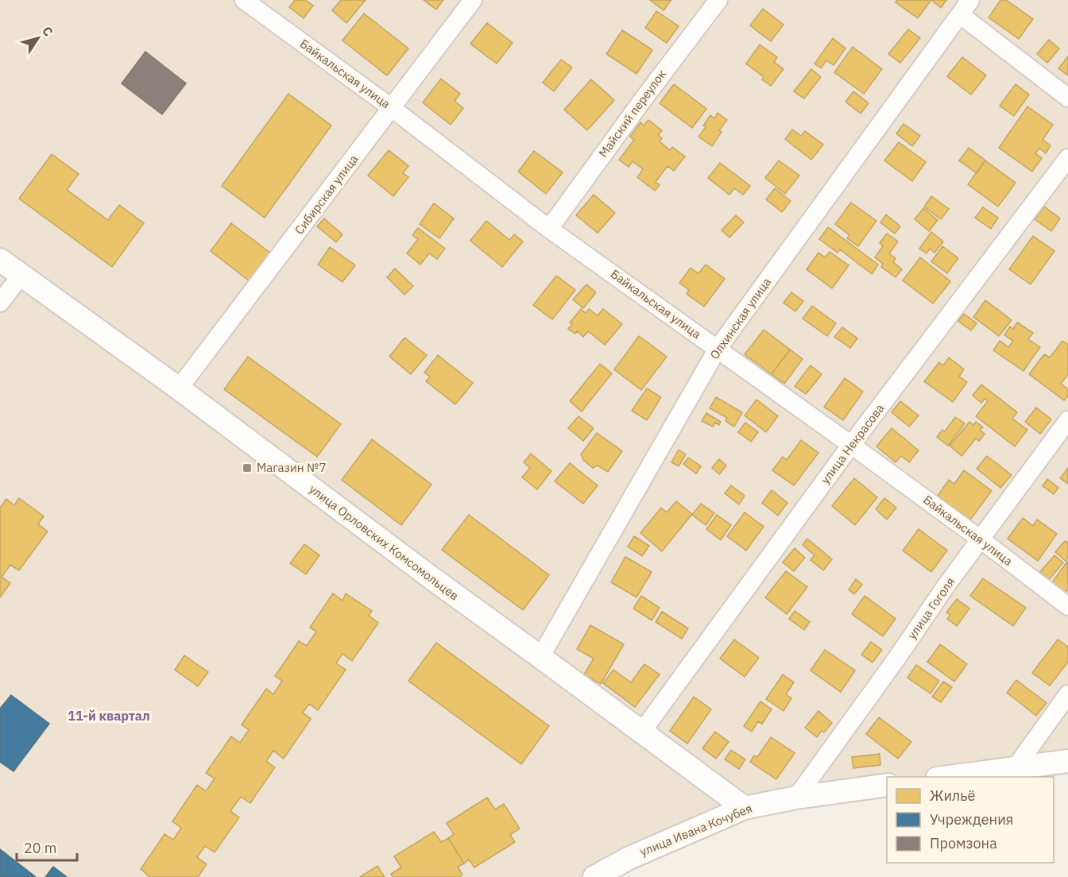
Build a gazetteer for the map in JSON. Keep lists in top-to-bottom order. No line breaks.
{"streets":{"street":["Байкальская улица","Майский переулок","Сибирская улица","Олхинская улица","улица Некрасова","улица Орловских Комсомольцев","улица Гоголя","улица Ивана Кочубея"]},"crossings":[["Байкальская улица","Майский переулок"],["Байкальская улица","Сибирская улица"],["Байкальская улица","Олхинская улица"],["Байкальская улица","улица Некрасова"],["Байкальская улица","улица Гоголя"],["Сибирская улица","улица Орловских Комсомольцев"],["Олхинская улица","улица Орловских Комсомольцев"],["улица Некрасова","улица Орловских Комсомольцев"],["улица Орловских Комсомольцев","улица Ивана Кочубея"],["улица Гоголя","улица Ивана Кочубея"]],"districts":["11-й квартал"],"places":{"transit":["Магазин №7"]},"legend":["Жильё","Учреждения","Промзона"],"scale_bar":"20 m","north":"top right"}
